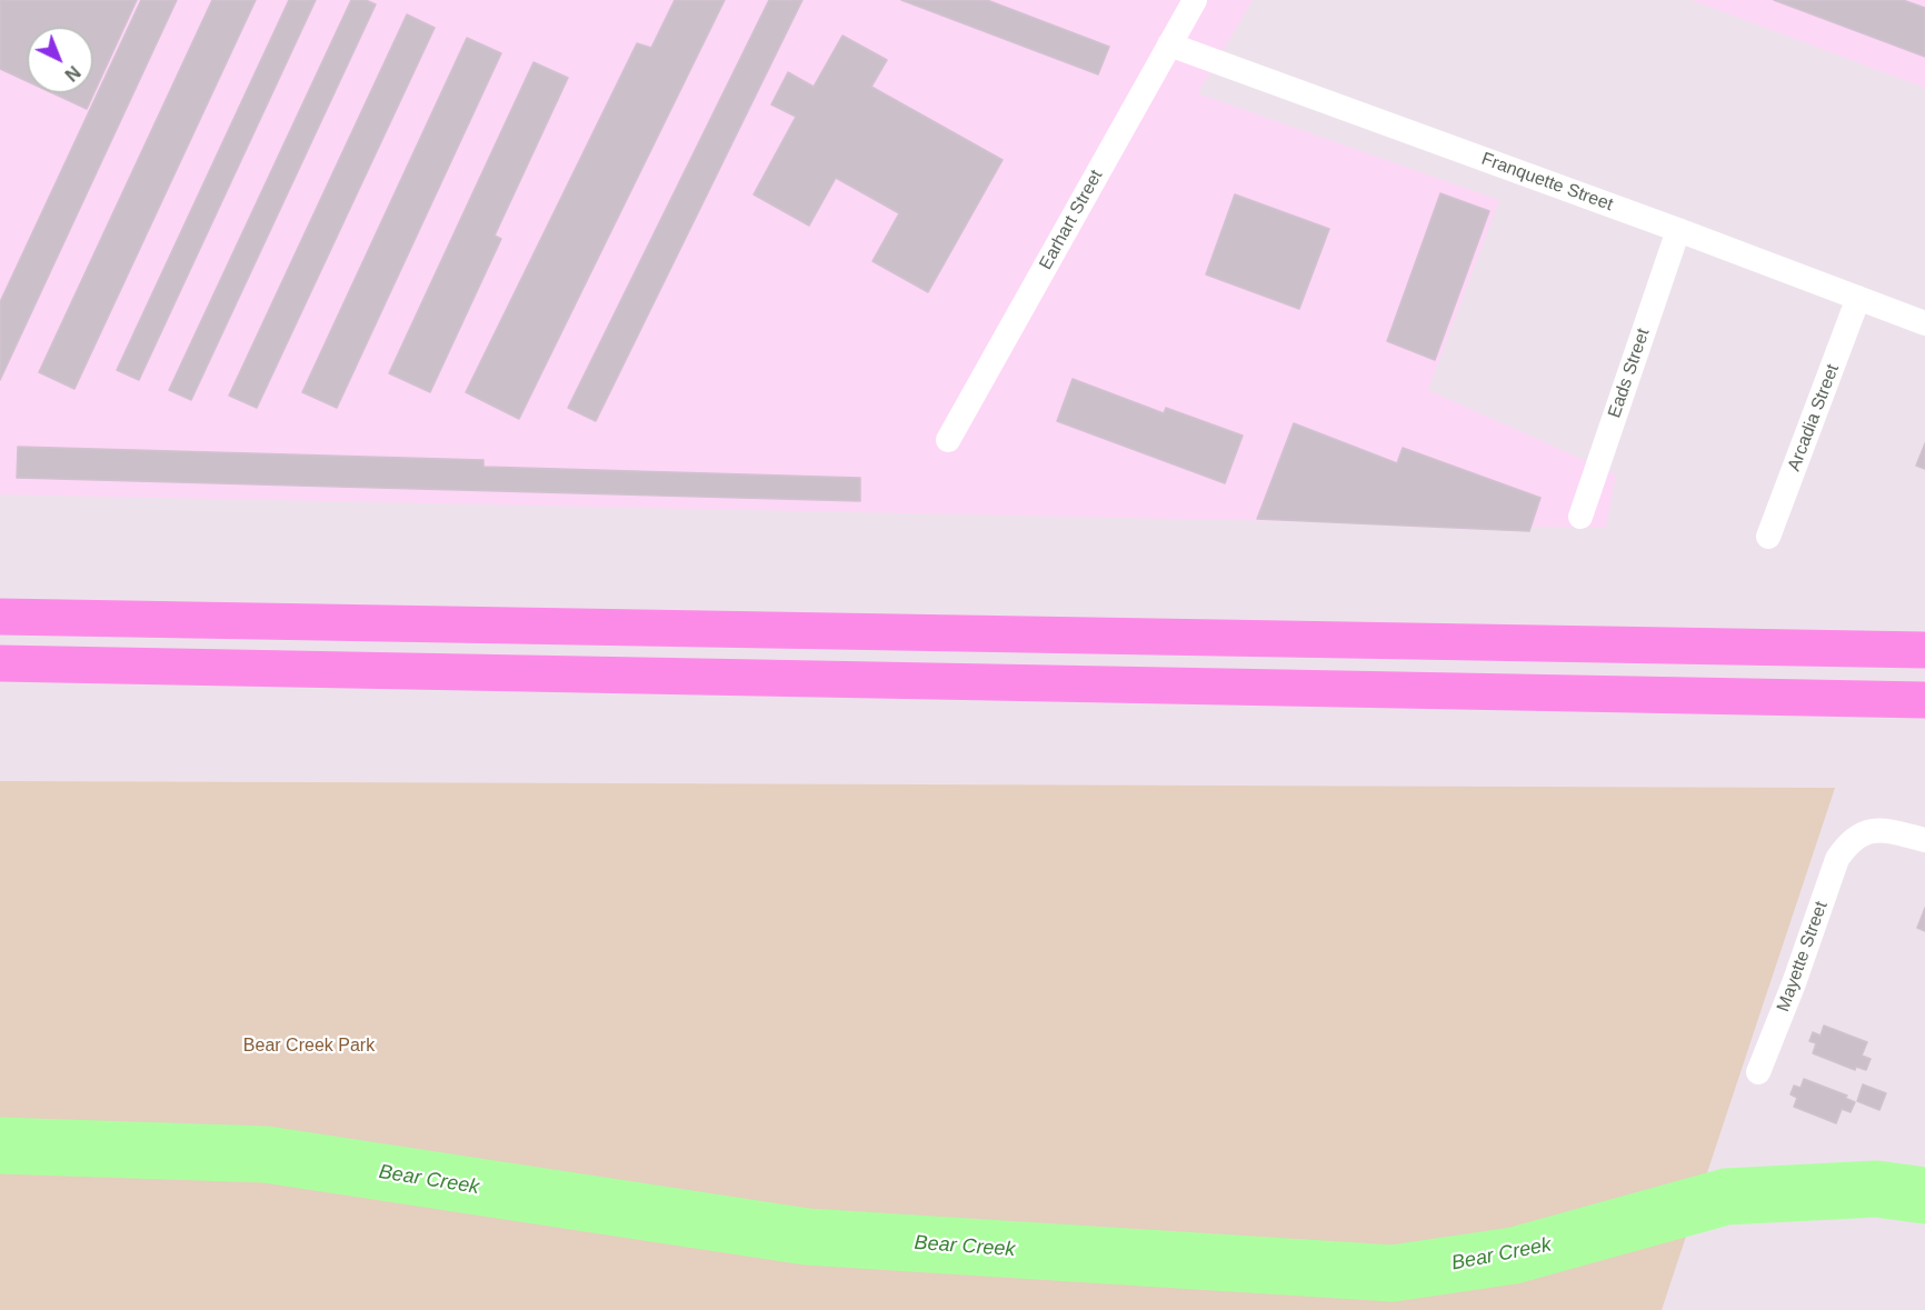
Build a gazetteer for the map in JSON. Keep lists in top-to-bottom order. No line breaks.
{"streets":{"street":["Franquette Street","Earhart Street","Eads Street","Arcadia Street","Mayette Street"]},"crossings":[["Franquette Street","Earhart Street"],["Franquette Street","Eads Street"],["Franquette Street","Arcadia Street"]],"water":["Bear Creek"],"parks":["Bear Creek Park"],"north":"bottom right"}
